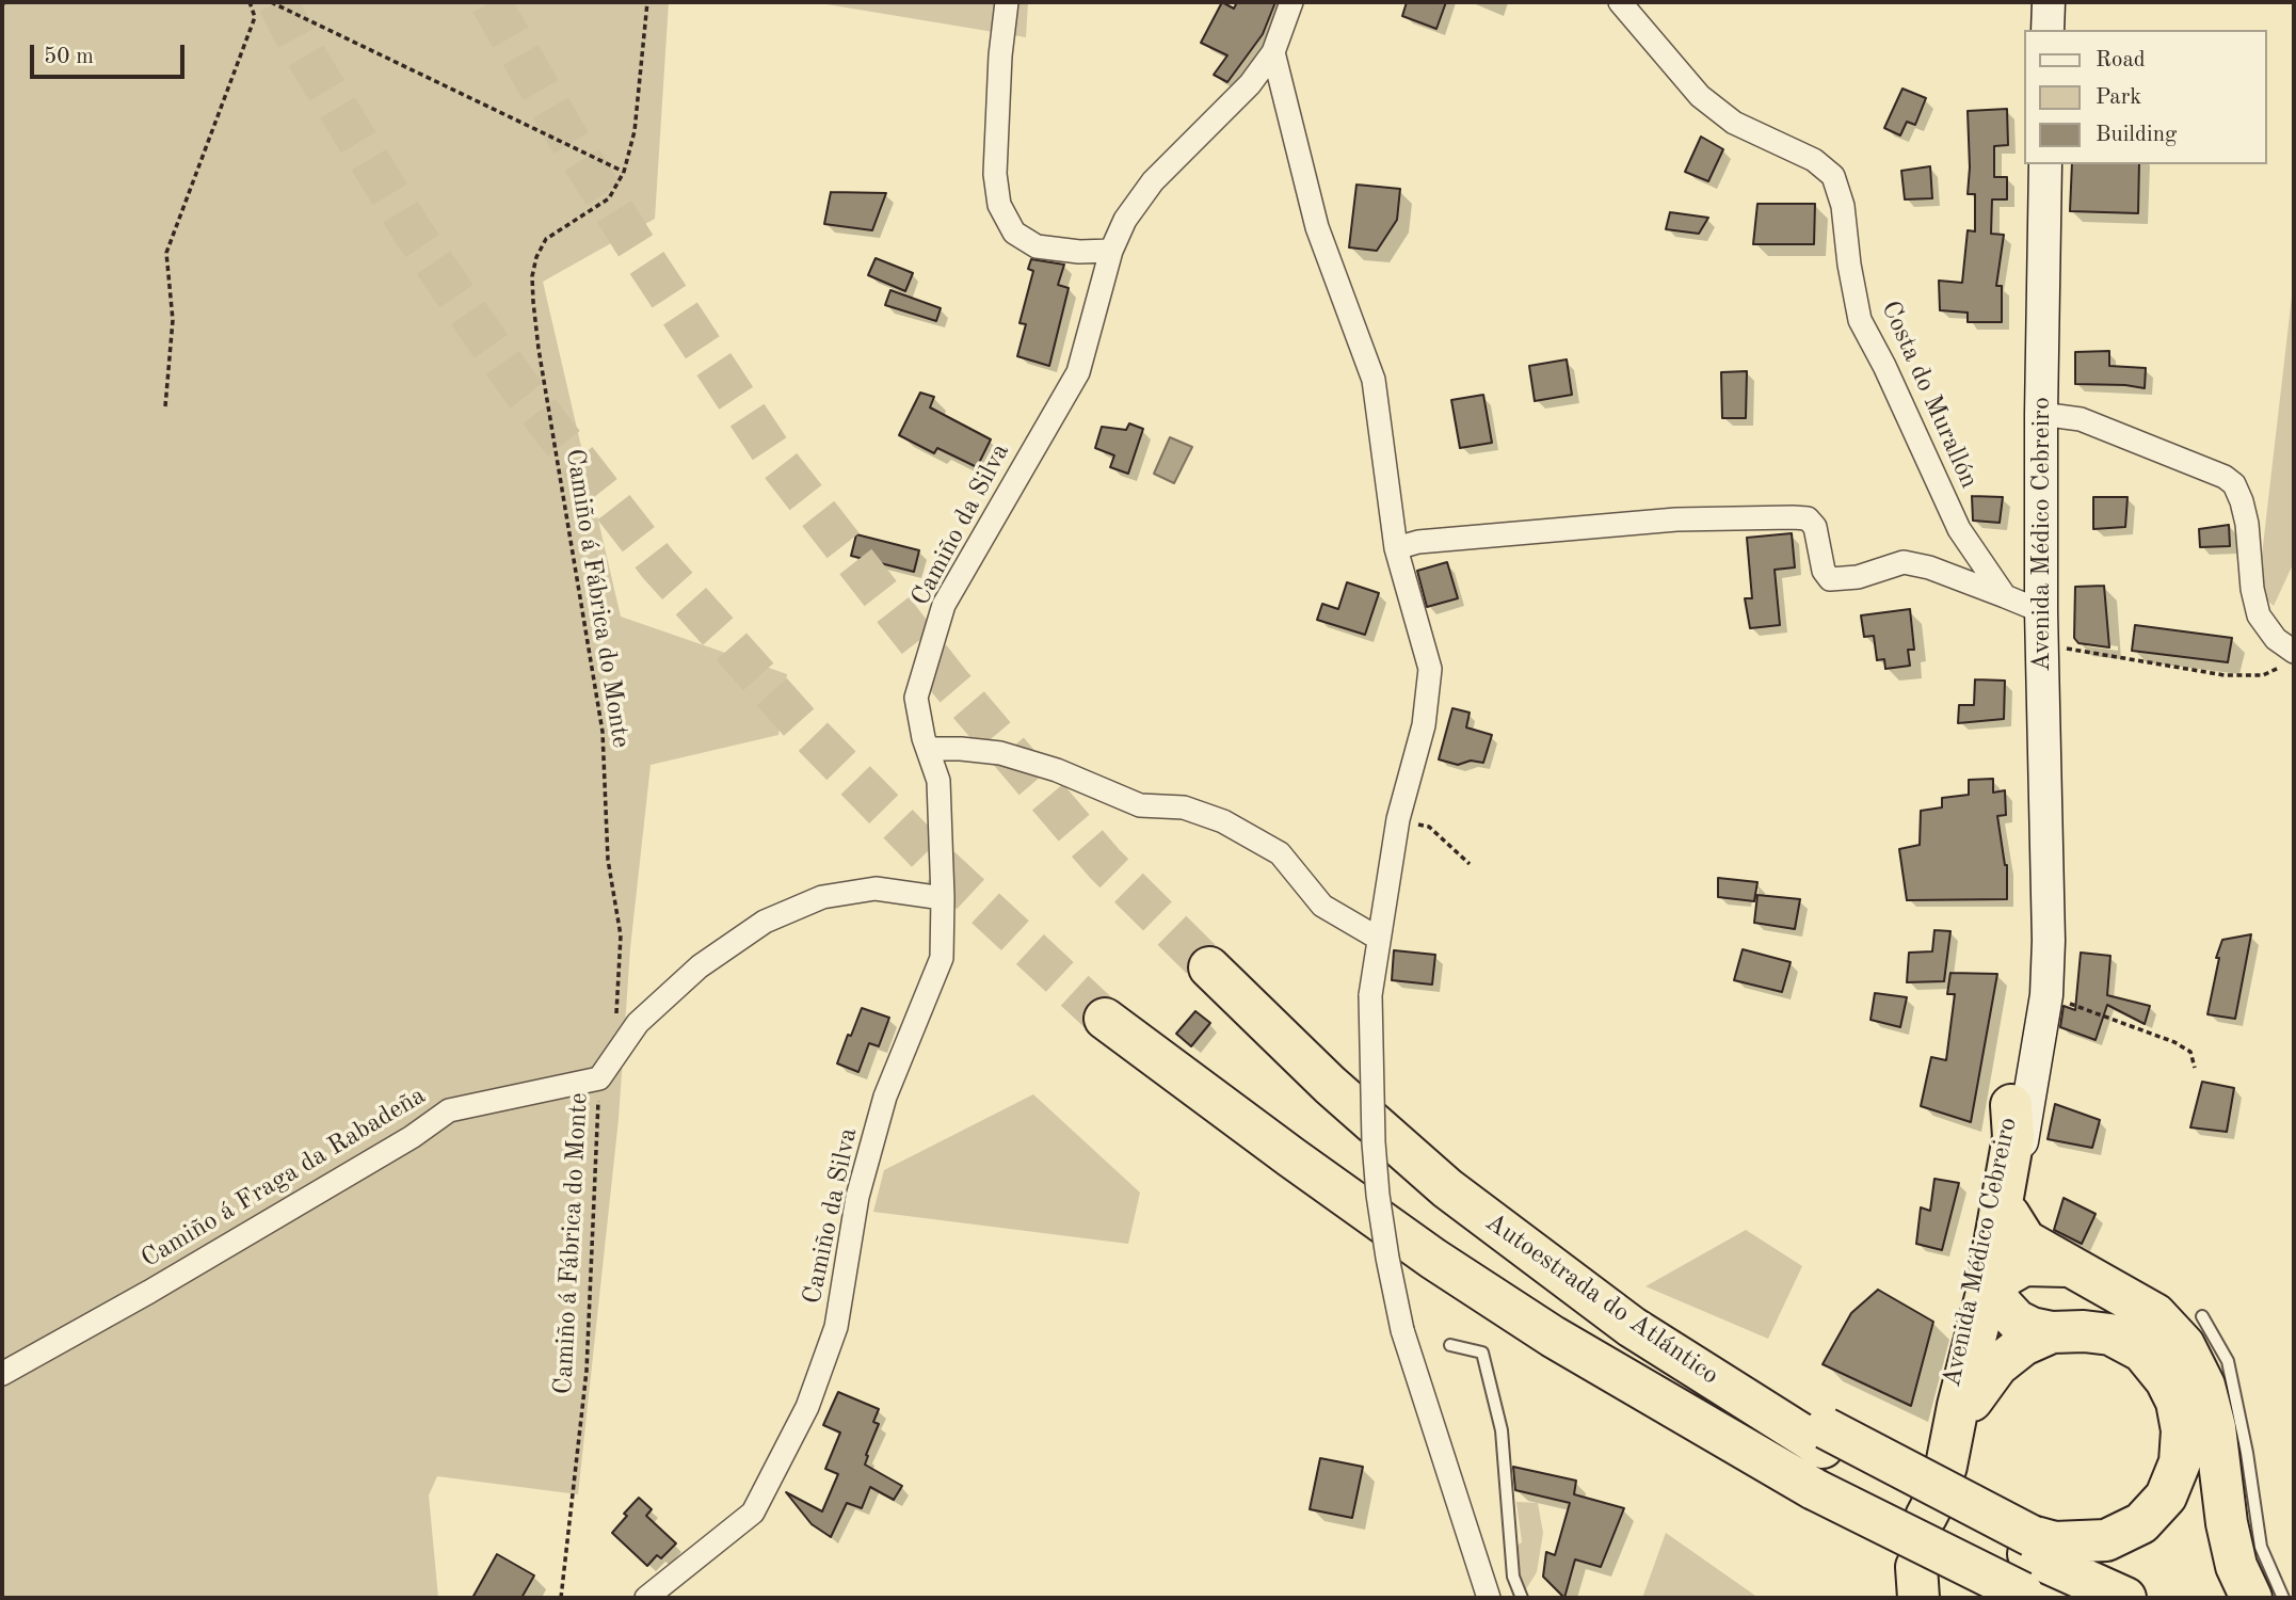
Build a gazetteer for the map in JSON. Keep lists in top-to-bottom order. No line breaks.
{"streets":{"highway":["Autoestrada do Atlántico"],"main road":["Avenida Médico Cebreiro"],"street":["Costa do Murallón","Camiño da Silva","Camiño á Fraga da Rabadeña"],"path":["Camiño á Fábrica do Monte"]},"crossings":[["Camiño á Fábrica do Monte","Camiño á Fraga da Rabadeña"]],"legend":["Road","Park","Building"],"scale_bar":"50 m"}
